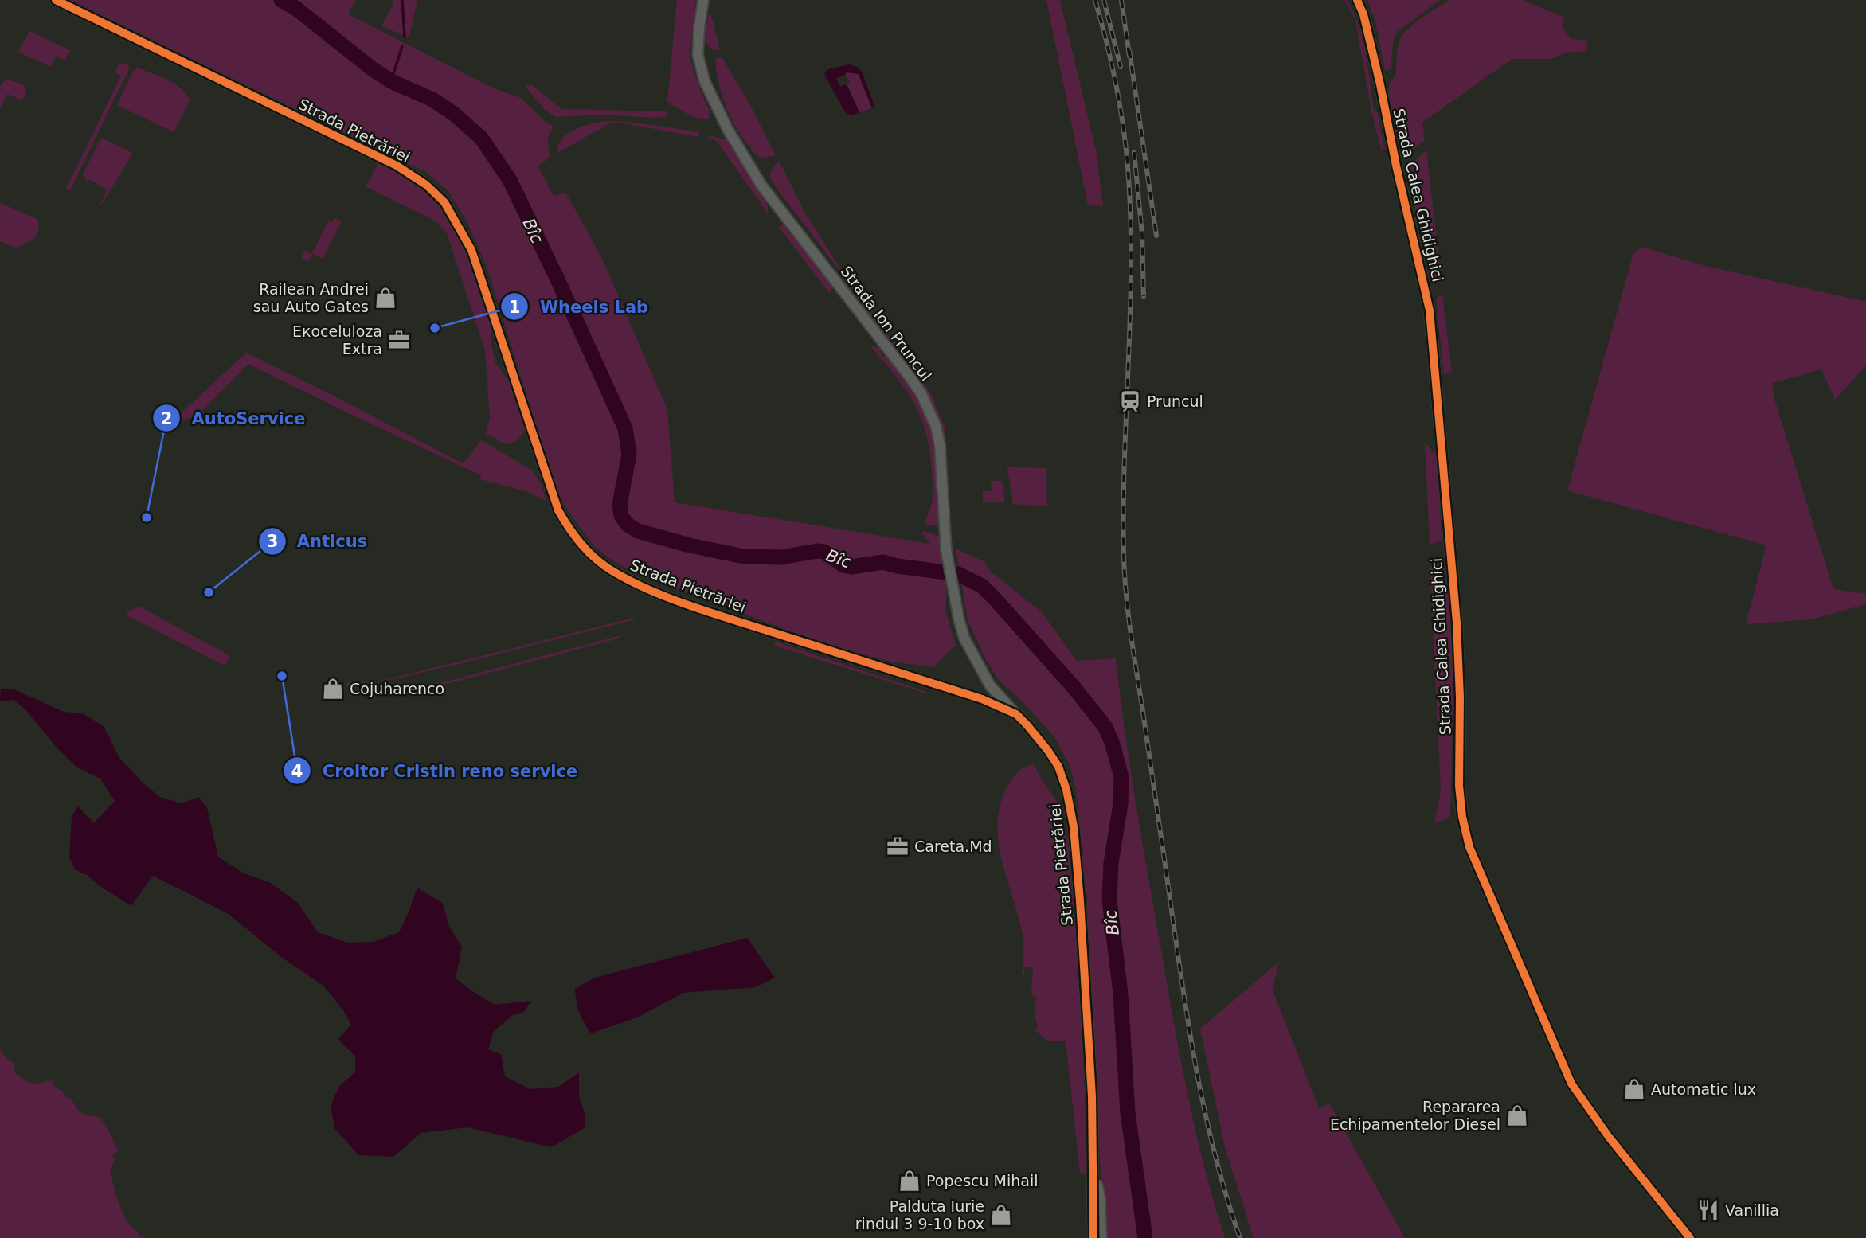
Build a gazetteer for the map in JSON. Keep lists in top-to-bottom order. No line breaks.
{"streets":{"street":["Strada Pietrăriei","Strada Calea Ghidighici","Strada Ion Pruncul"]},"crossings":[["Strada Pietrăriei","Strada Ion Pruncul"]],"water":["Bîc"],"places":{"shop":["Railean Andrei sau Auto Gates","Cojuharenco","Automatic lux","Repararea Echipamentelor Diesel","Popescu Mihail","Palduta Iurie rindul 3 9-10 box"],"other":["Wheels Lab","AutoService","Anticus","Croitor Cristin reno service"],"office":["Eкoceluloza Extra","Careta.Md"],"station":["Pruncul"],"restaurant":["Vanillia"]}}
